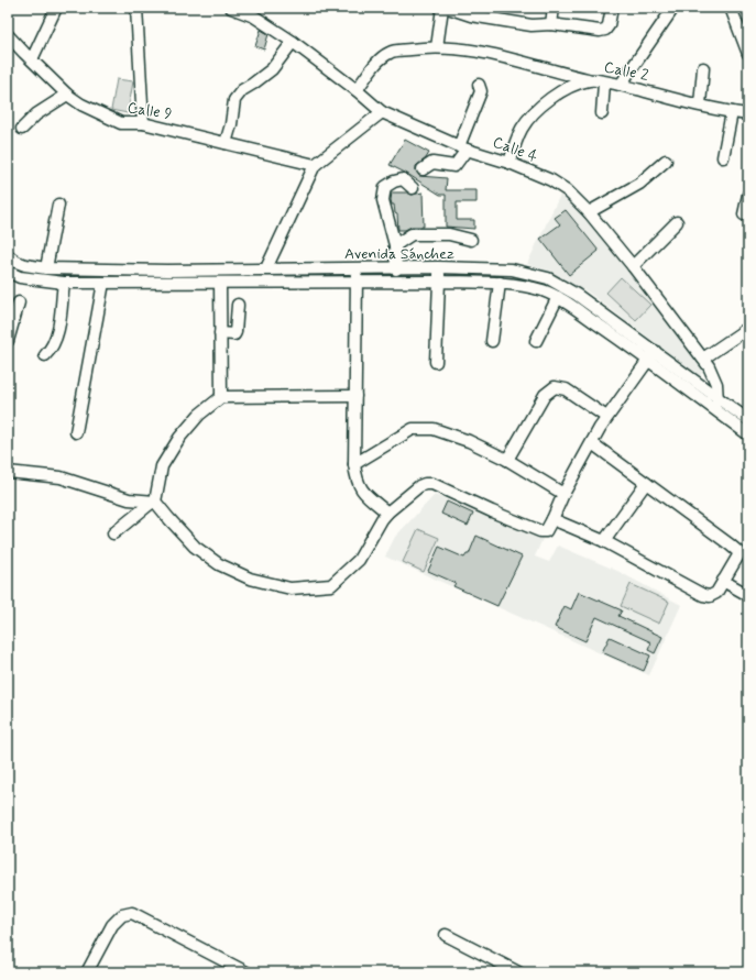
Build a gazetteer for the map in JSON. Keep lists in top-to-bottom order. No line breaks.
{"streets":{"street":["Calle 2","Calle 9","Calle 4","Avenida Sánchez"]},"crossings":[["Calle 2","Calle 4"],["Calle 4","Avenida Sánchez"]]}
